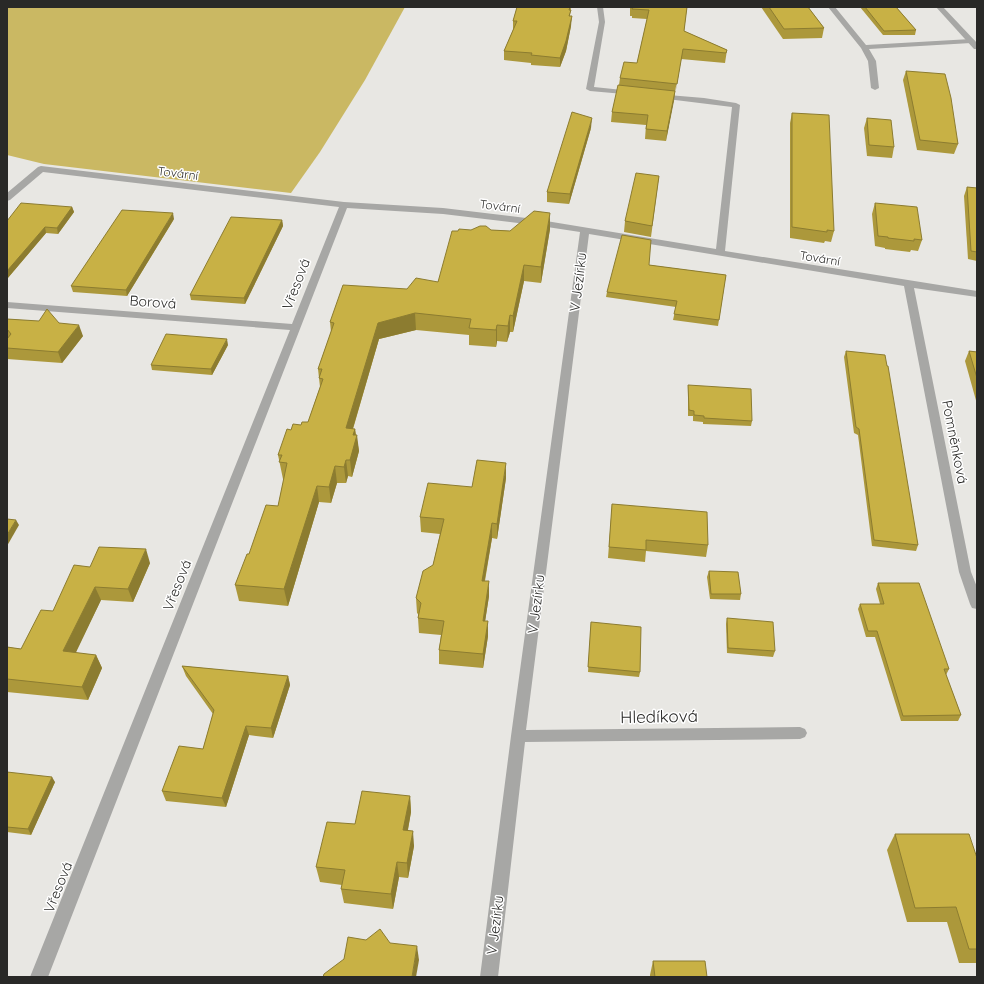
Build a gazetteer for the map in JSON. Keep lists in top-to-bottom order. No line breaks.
{"streets":{"street":["Tovární","V Jezírku","Vřesová","Borová","Pomněnková","Hledíková"]},"crossings":[["Tovární","V Jezírku"],["Tovární","Vřesová"],["Tovární","Pomněnková"],["V Jezírku","Hledíková"],["Vřesová","Borová"]]}
